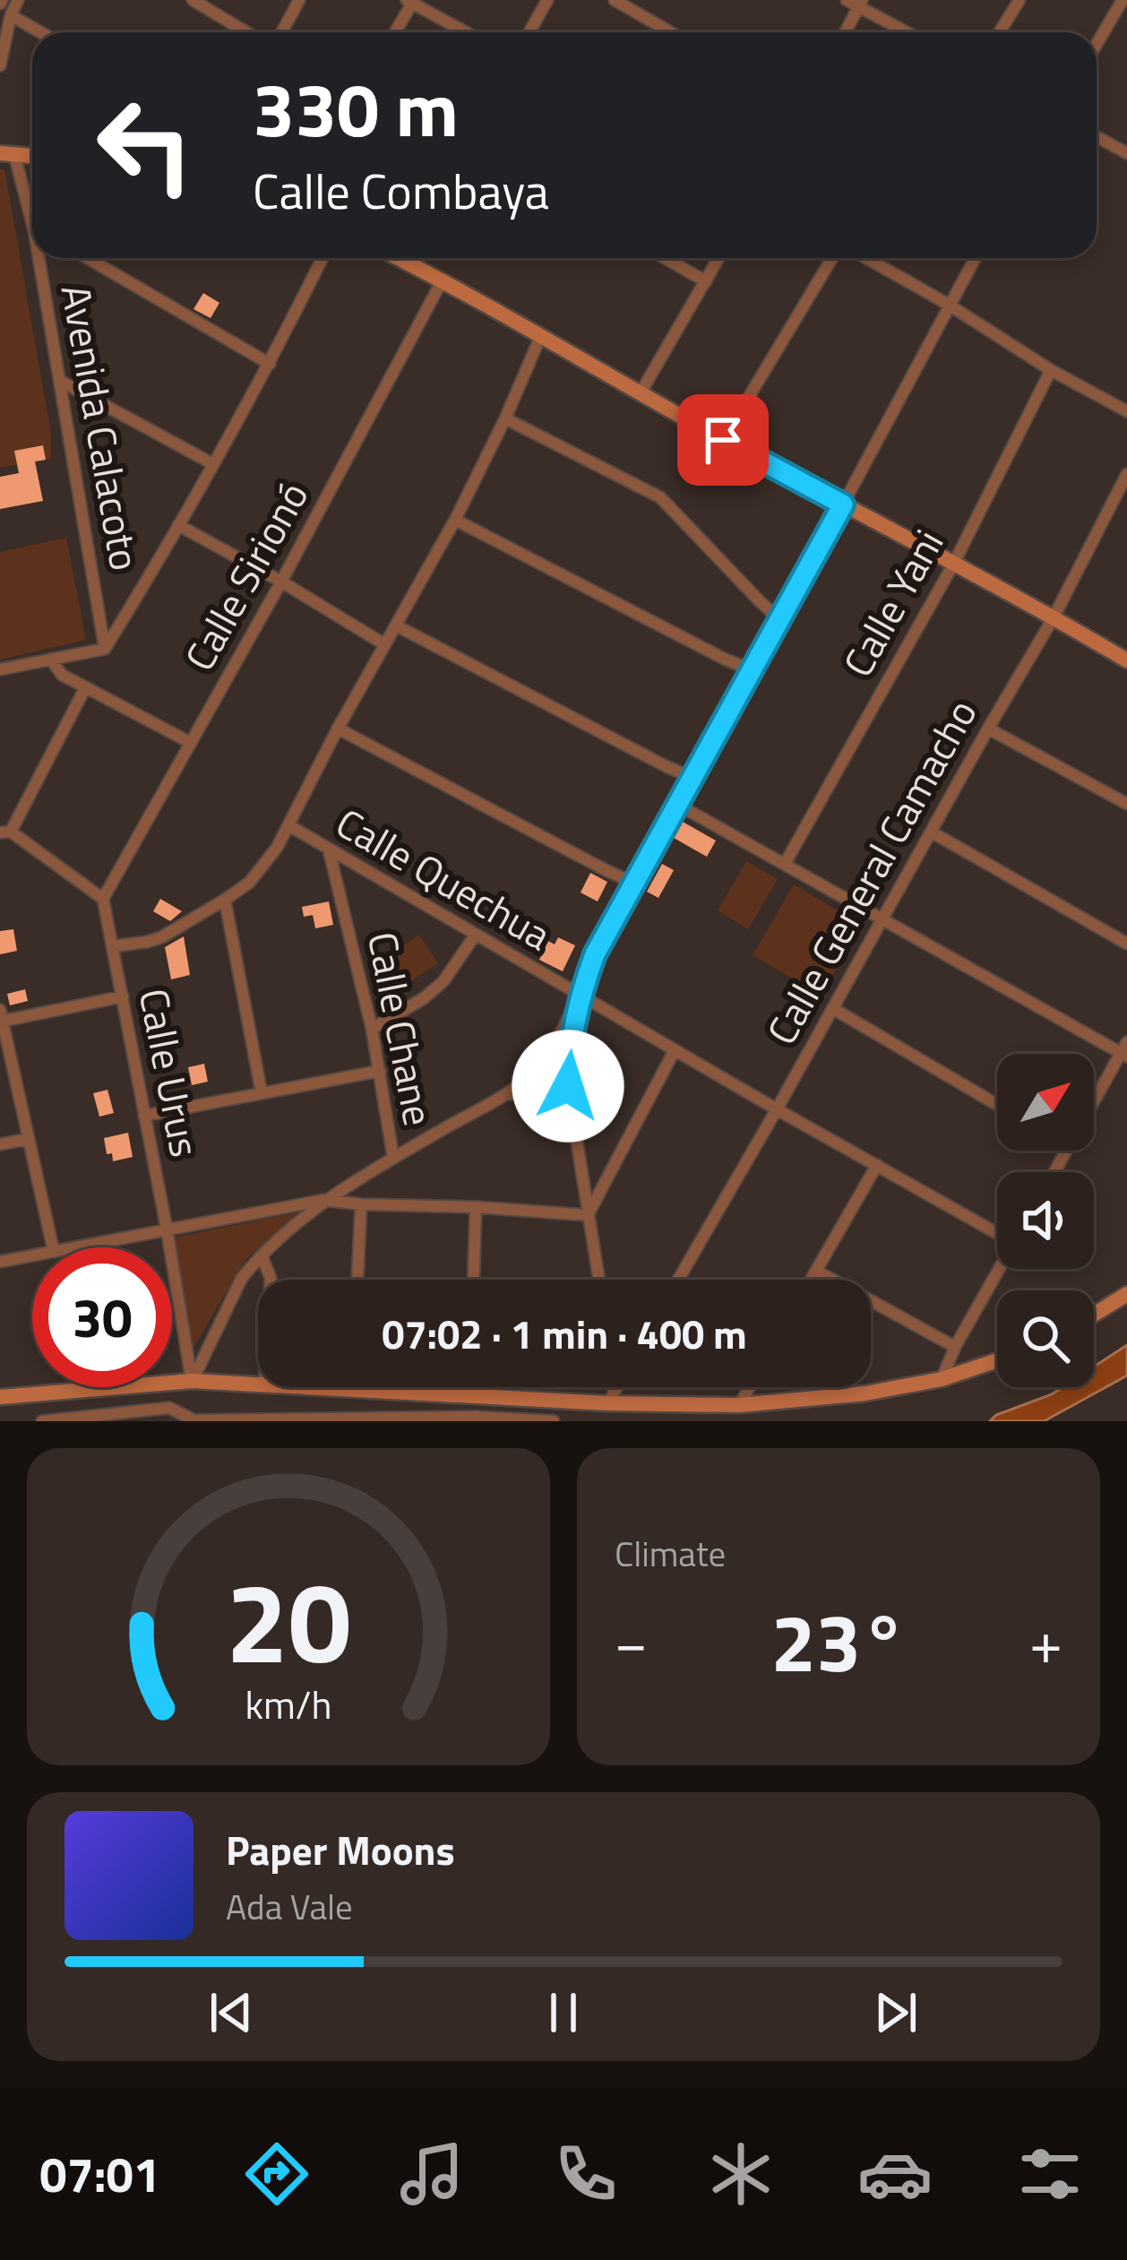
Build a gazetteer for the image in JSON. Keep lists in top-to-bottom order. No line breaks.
{"streets":{"street":["Avenida Calacoto","Calle Sirionó","Calle Yani","Calle General Camacho","Calle Quechua","Calle Chane","Calle Urus"]},"crossings":[["Calle Sirionó","Calle Urus"],["Calle General Camacho","Calle Quechua"],["Calle Quechua","Calle Chane"]],"north":"top right","page":{"turn":["330 m","Calle Combaya"],"limit":"30","trip":"07:02 · 1 min · 400 m","tile":"Climate","heat":["−","23°","+"],"song":["Paper Moons","Ada Vale"],"tabs":"07:01","gauge":["20","km/h"]}}
